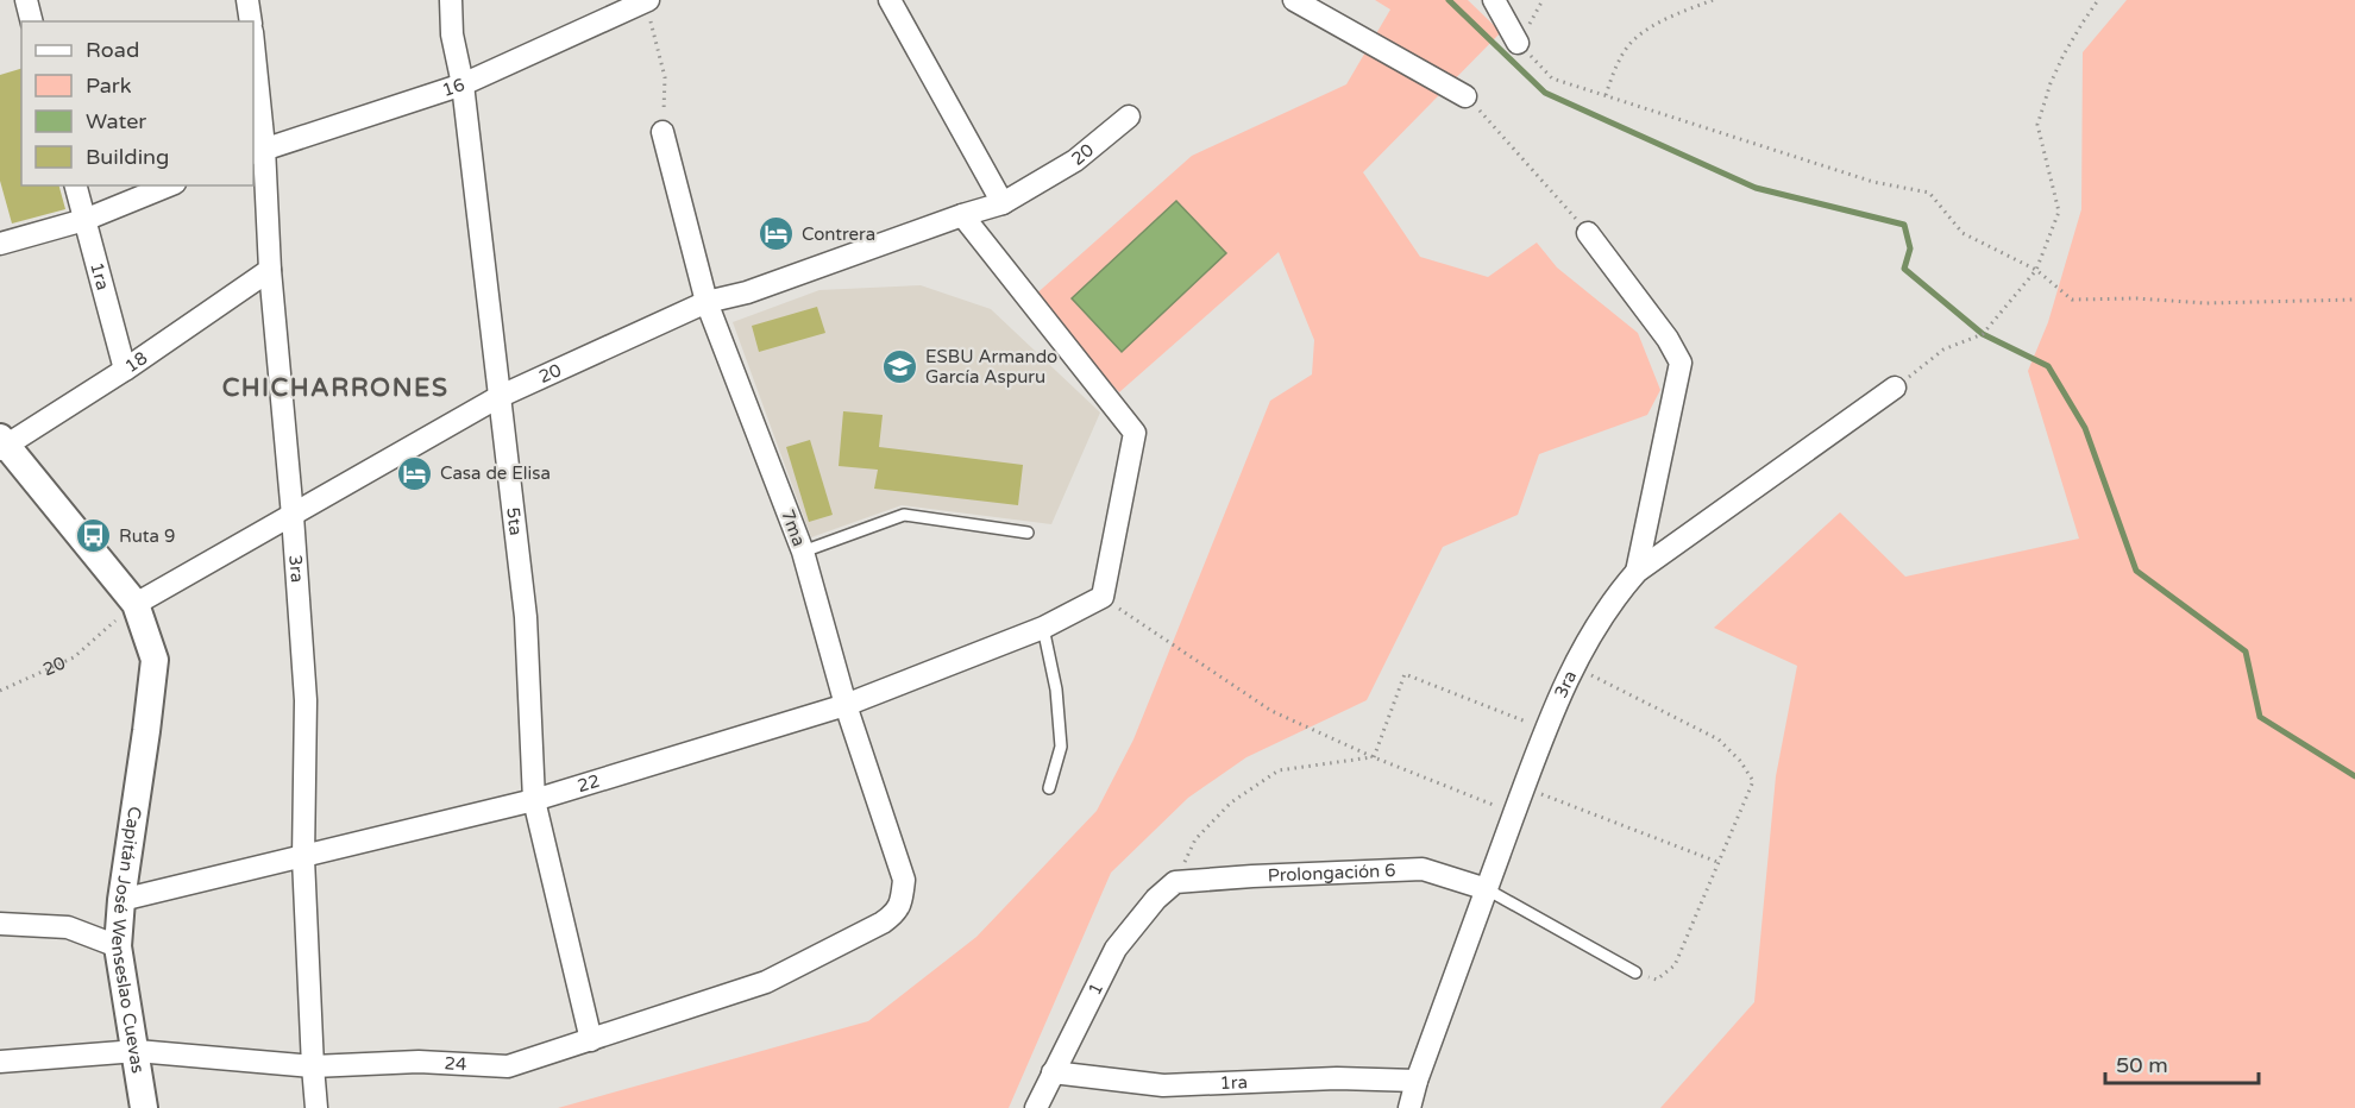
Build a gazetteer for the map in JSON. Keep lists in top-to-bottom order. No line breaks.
{"streets":{"street":["16","20","1ra","18","5ta","7ma","3ra","22","Prolongación 6","Capitán José Wenseslao Cuevas","1","24"]},"crossings":[["16","5ta"],["16","3ra"],["20","5ta"],["20","7ma"],["20","3ra"],["20","Capitán José Wenseslao Cuevas"],["1ra","18"],["1ra","3ra"],["1ra","1"],["18","3ra"],["18","Capitán José Wenseslao Cuevas"],["5ta","22"],["5ta","24"],["7ma","22"],["7ma","24"],["3ra","22"],["3ra","Prolongación 6"],["3ra","24"],["22","Capitán José Wenseslao Cuevas"],["Prolongación 6","1"],["Capitán José Wenseslao Cuevas","24"]],"districts":["CHICHARRONES"],"places":{"hotel":["Contrera","Casa de Elisa"],"school or university":["ESBU Armando García Aspuru"],"bus stop":["Ruta 9"]},"legend":["Road","Park","Water","Building"],"scale_bar":"50 m"}
